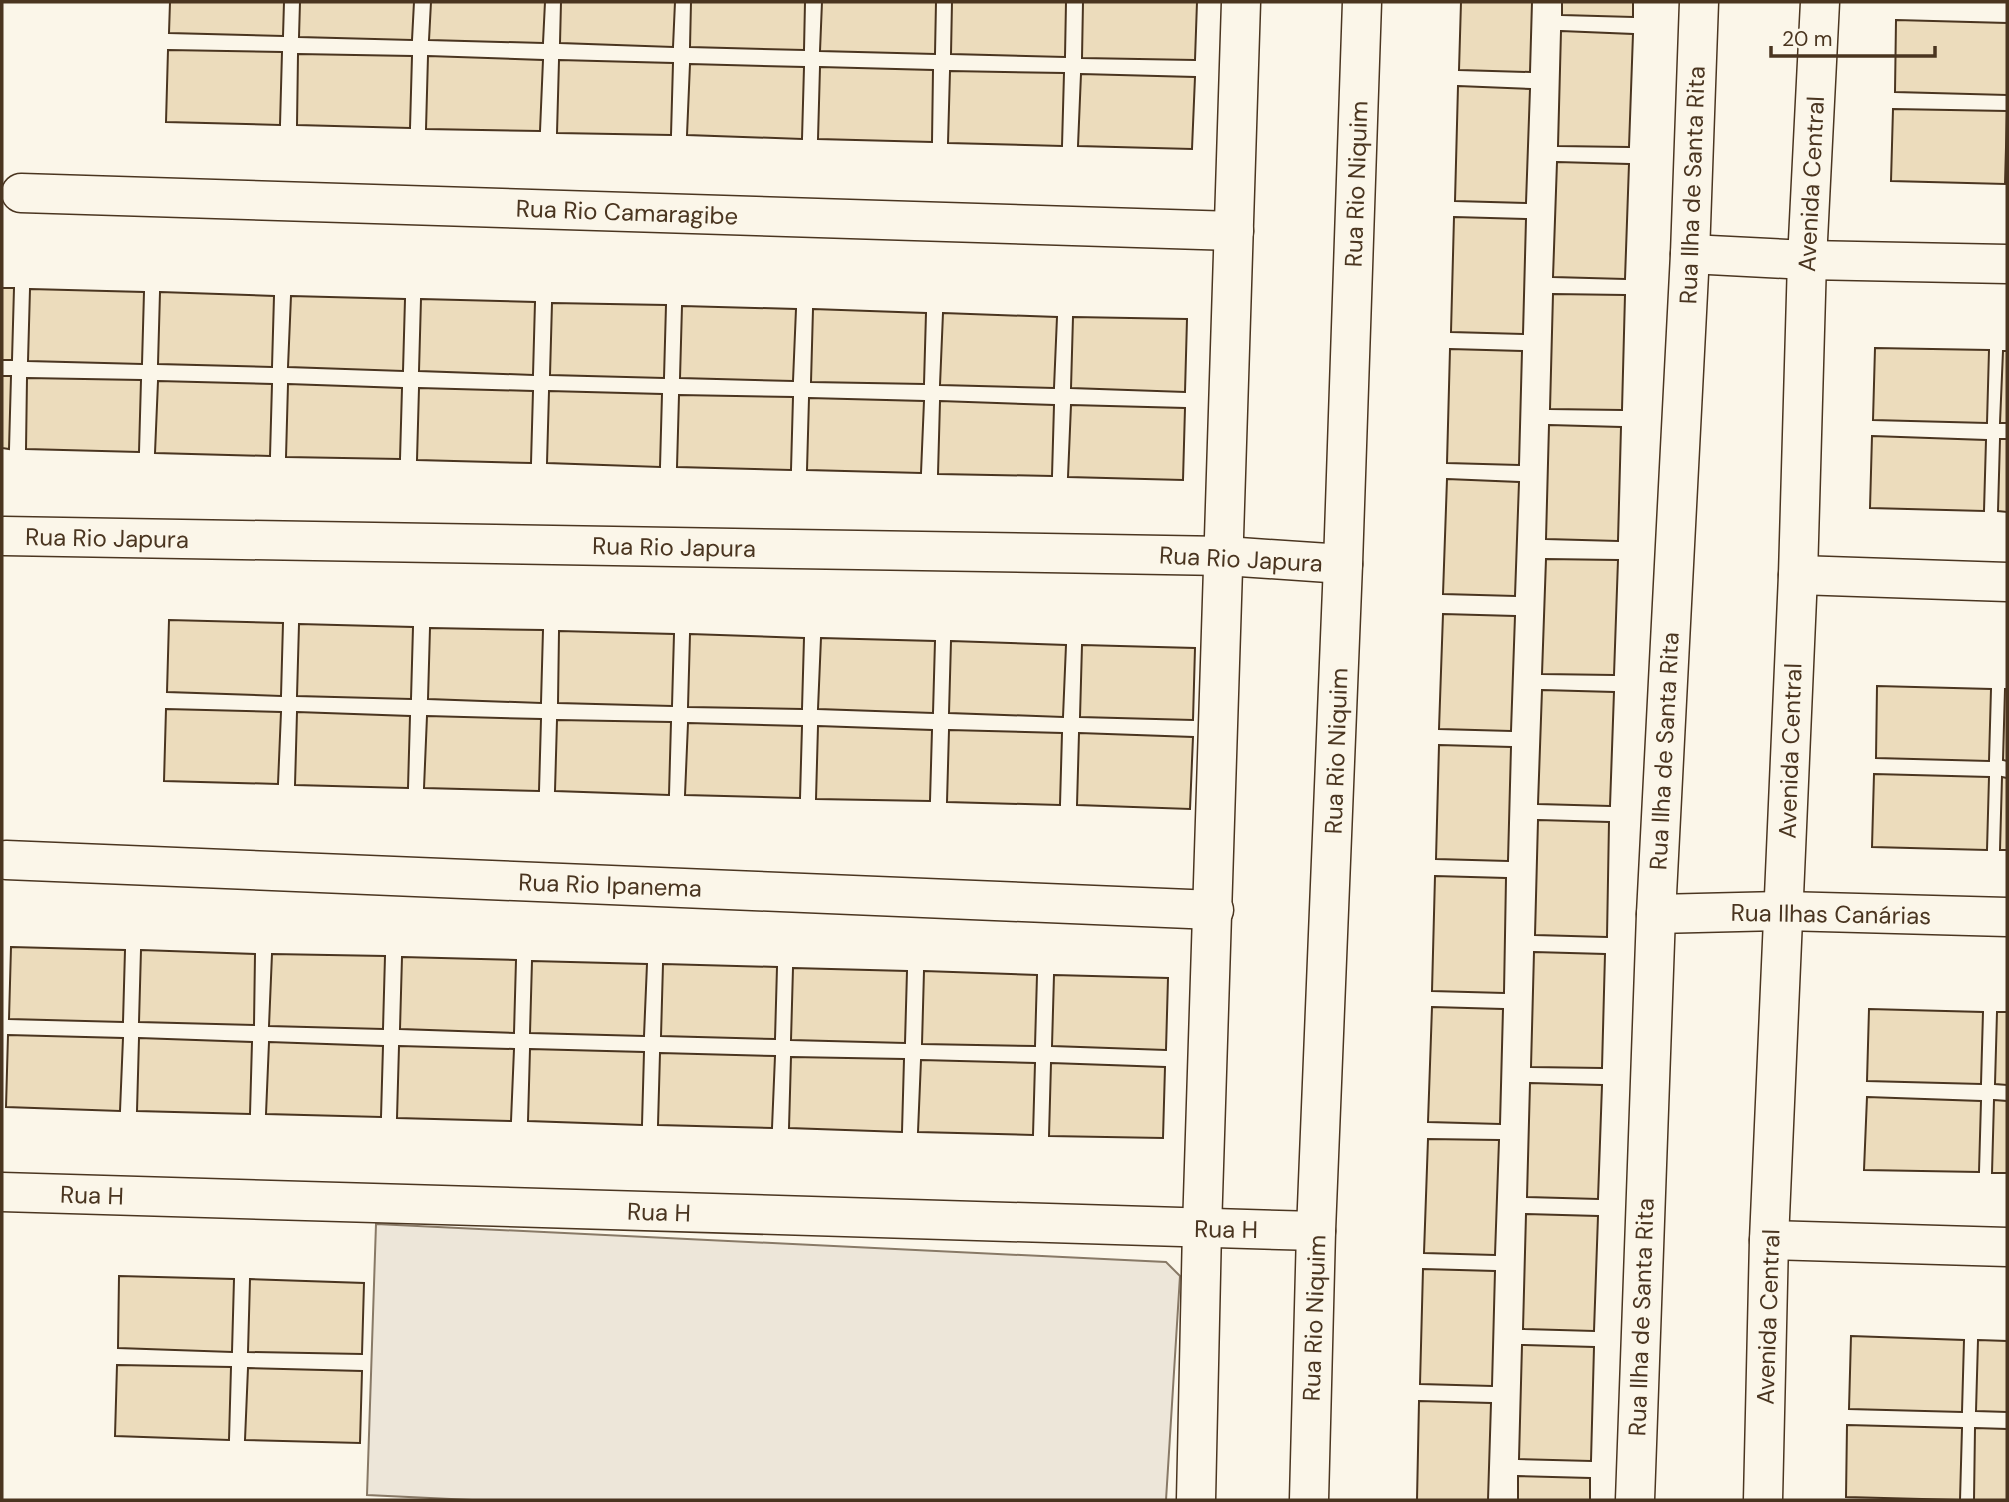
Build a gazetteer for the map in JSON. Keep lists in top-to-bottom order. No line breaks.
{"streets":{"street":["Rua Rio Niquim","Avenida Central","Rua llha de Santa Rita","Rua Rio Camaragibe","Rua Rio Japura","Rua Rio Ipanema","Rua Ilhas Canárias","Rua H"]},"crossings":[["Rua Rio Niquim","Rua Rio Japura"],["Rua Rio Niquim","Rua H"],["Avenida Central","Rua Ilhas Canárias"],["Rua llha de Santa Rita","Rua Ilhas Canárias"]],"scale_bar":"20 m"}
